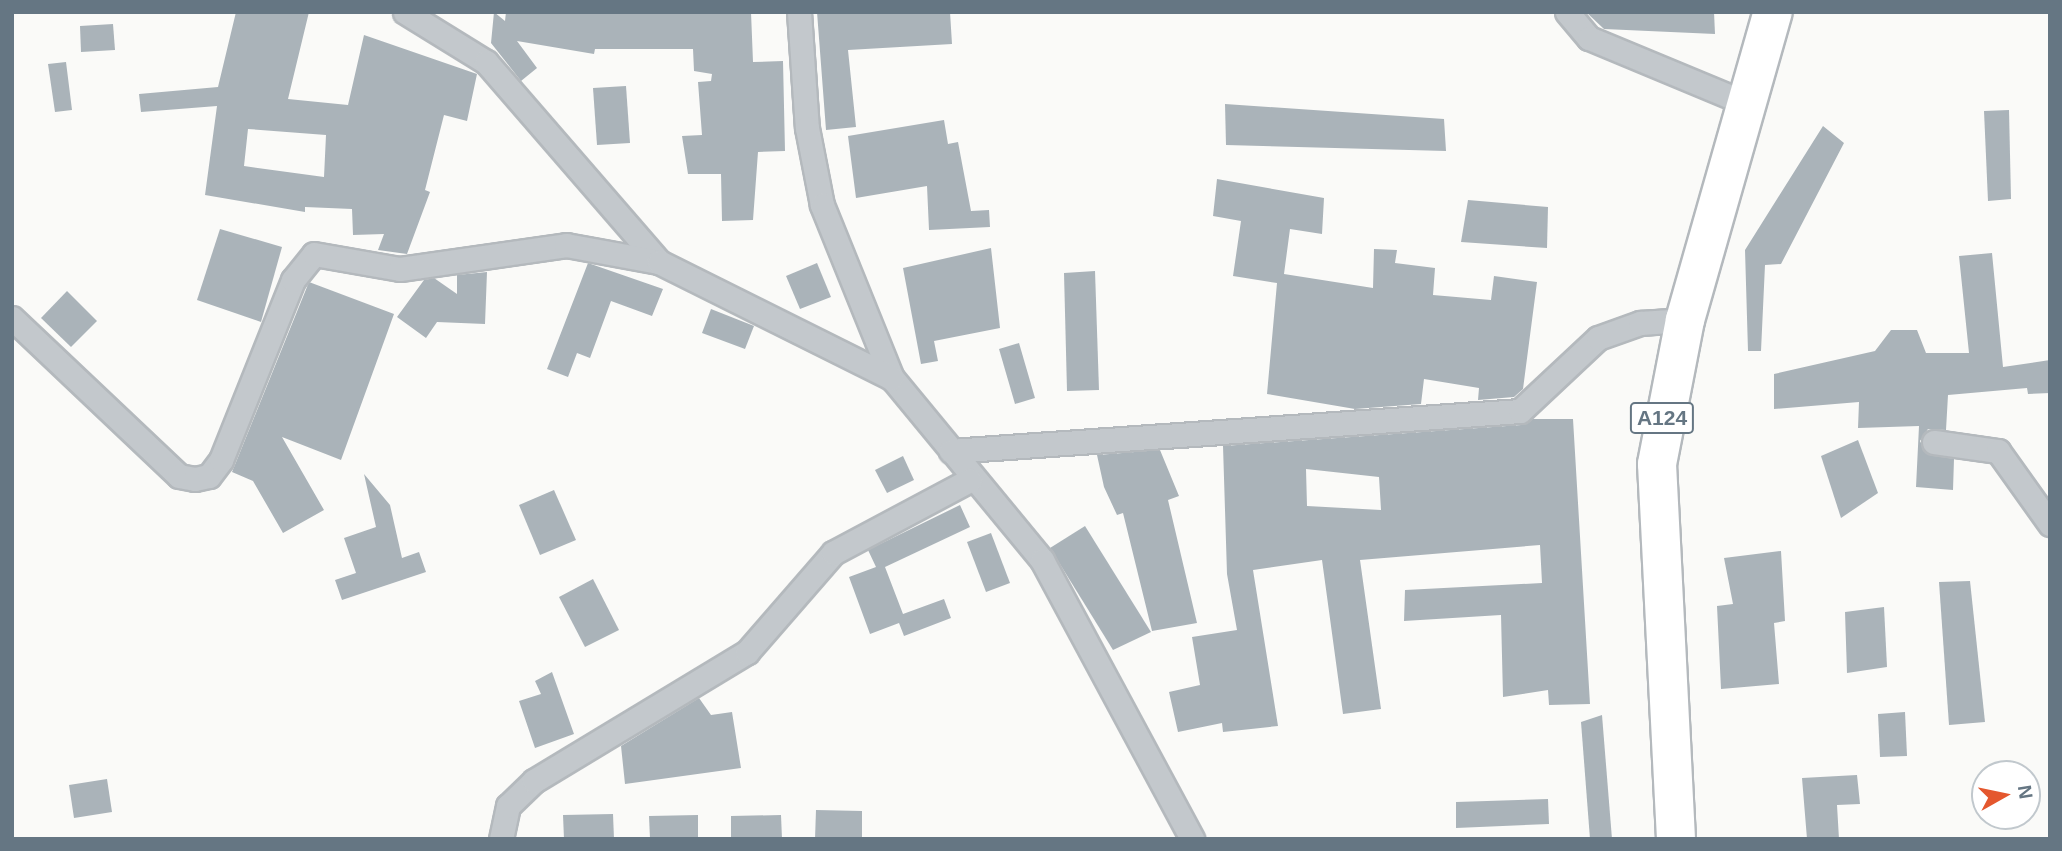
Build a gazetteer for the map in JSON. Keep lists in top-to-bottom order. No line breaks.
{"streets":{"highway":["A124"]},"north":"right"}
